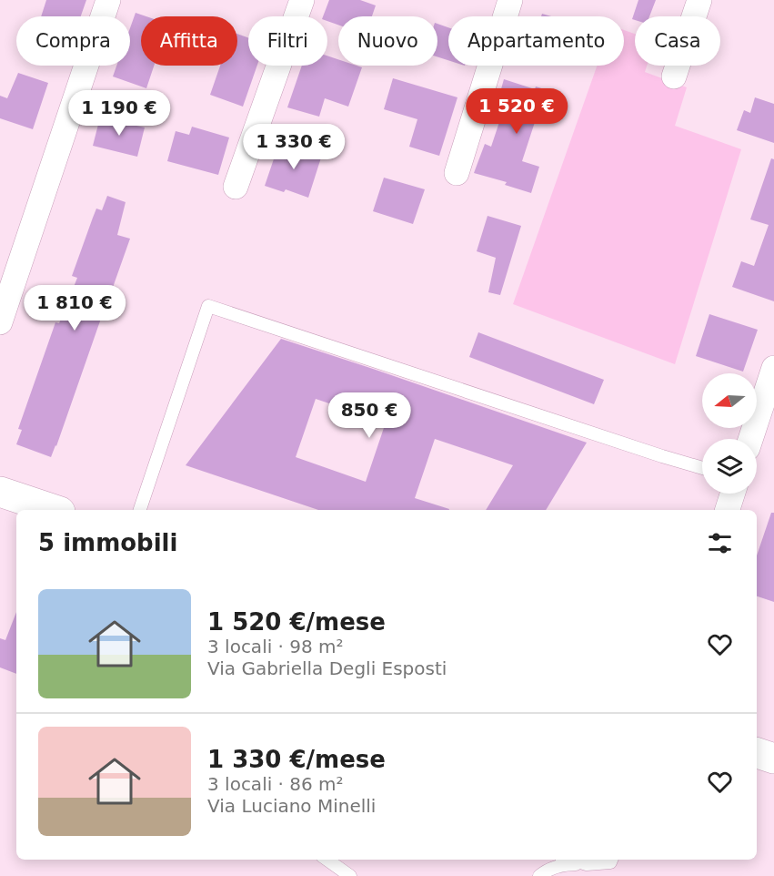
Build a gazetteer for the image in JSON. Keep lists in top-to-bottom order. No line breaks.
{"north":"left","page":{"chip":["Compra","Affitta","Filtri","Nuovo","Appartamento","Casa"],"price":["1 520 €","1 190 €","1 330 €","1 810 €","850 €"],"heading":"5 immobili","list":[{"name":"1 520 €/mese","note":"3 locali · 98 m² · Via Gabriella Degli Esposti"},{"name":"1 330 €/mese","note":"3 locali · 86 m² · Via Luciano Minelli"}]}}
